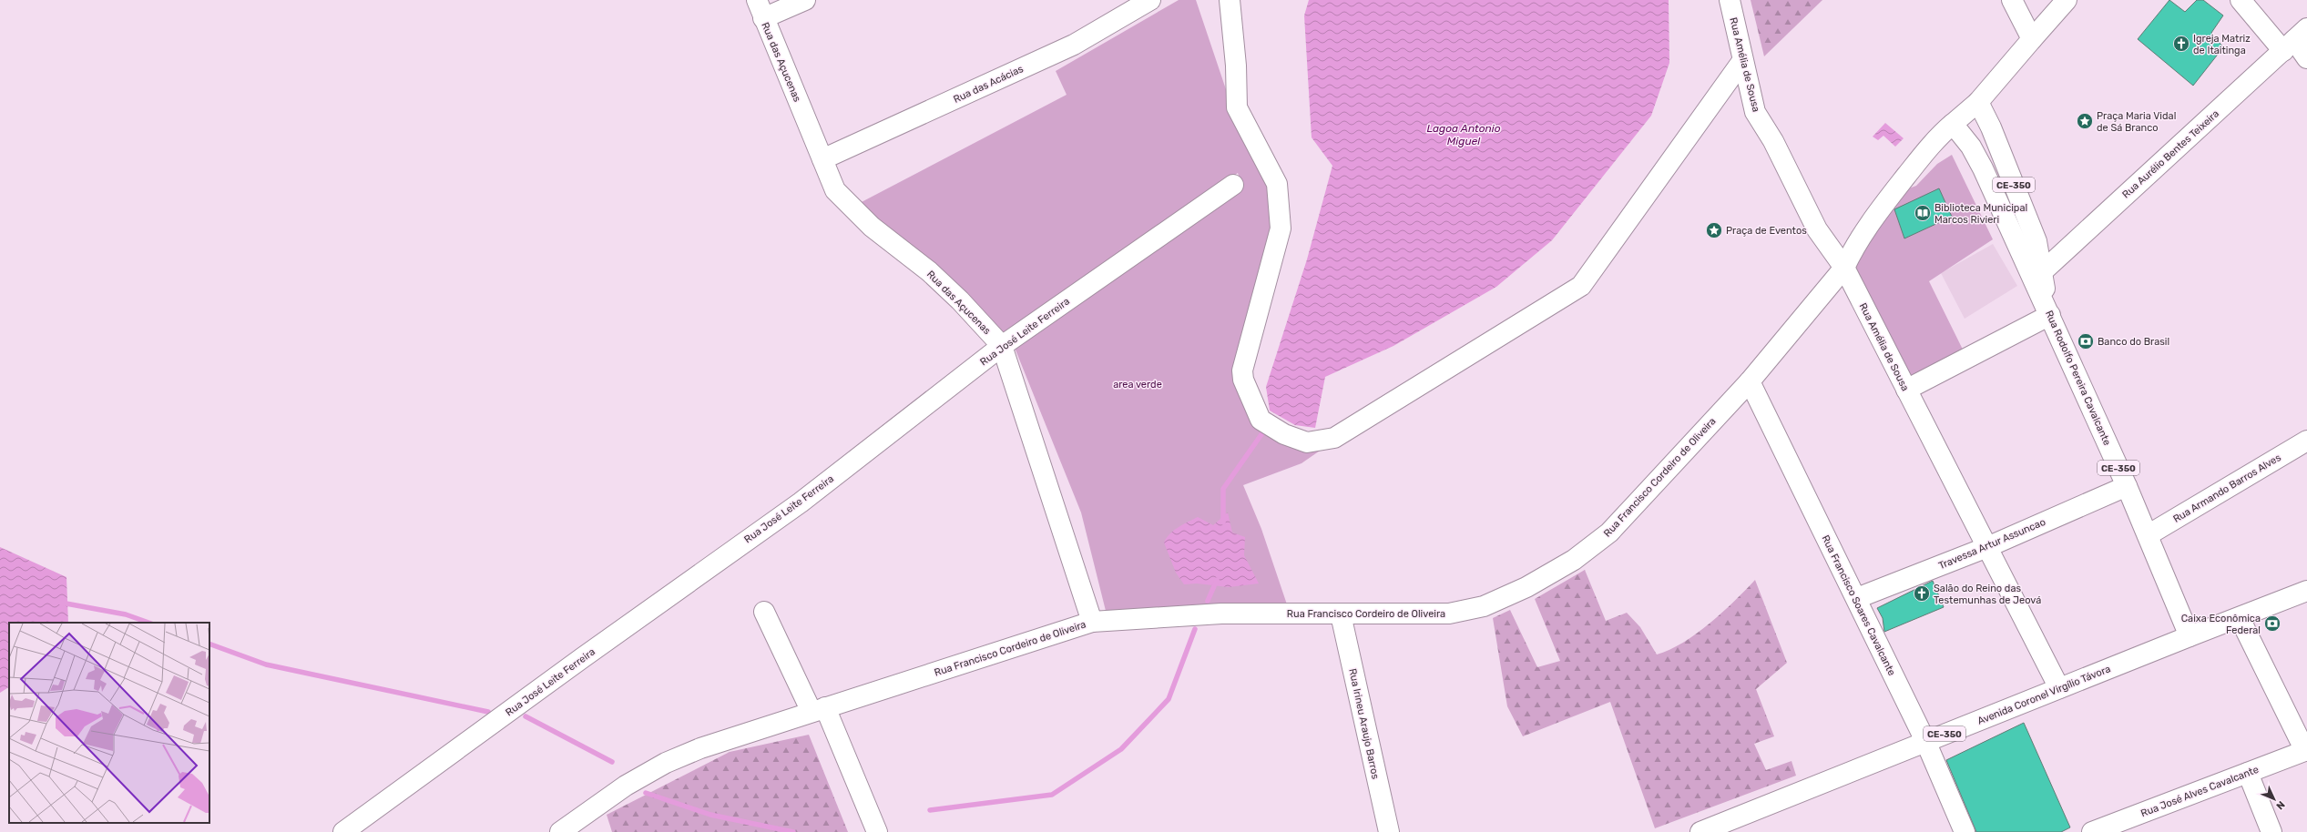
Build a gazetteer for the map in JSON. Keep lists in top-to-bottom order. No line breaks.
{"streets":{"street":["Rua das Açucenas","Rua Amélia de Sousa","Rua das Acácias","Rua Aurélio Bentes Teixeira","CE-350","Rua José Leite Ferreira","Rua Rodolfo Pereira Cavalcante","Rua Francisco Cordeiro de Oliveira","Rua Armando Barros Alves","Travessa Artur Assuncao","Rua Francisco Soares Cavalcante","Avenida Coronel Virgílio Távora","Rua Irineu Araujo Barros","Rua José Alves Cavalcante"]},"crossings":[["Rua das Açucenas","Rua das Acácias"],["Rua das Açucenas","Rua José Leite Ferreira"],["Rua das Açucenas","Rua Francisco Cordeiro de Oliveira"],["Rua Amélia de Sousa","Rua Francisco Cordeiro de Oliveira"],["Rua Amélia de Sousa","Travessa Artur Assuncao"],["Rua Amélia de Sousa","Avenida Coronel Virgílio Távora"],["Rua Aurélio Bentes Teixeira","Rua Rodolfo Pereira Cavalcante"],["Rua Rodolfo Pereira Cavalcante","Rua Francisco Cordeiro de Oliveira"],["Rua Rodolfo Pereira Cavalcante","Rua Armando Barros Alves"],["Rua Rodolfo Pereira Cavalcante","Travessa Artur Assuncao"],["Rua Rodolfo Pereira Cavalcante","Avenida Coronel Virgílio Távora"],["Rua Francisco Cordeiro de Oliveira","Rua Francisco Soares Cavalcante"],["Rua Francisco Cordeiro de Oliveira","Rua Irineu Araujo Barros"],["Travessa Artur Assuncao","Rua Francisco Soares Cavalcante"],["Rua Francisco Soares Cavalcante","Avenida Coronel Virgílio Távora"]],"water":["Lagoa Antonio Miguel"],"parks":["area verde"],"places":{"church":["Igreja Matriz de Itaitinga","Salão do Reino das Testemunhas de Jeová"],"place":["Praça Maria Vidal de Sá Branco","Praça de Eventos"],"library":["Biblioteca Municipal Marcos Rivieri"],"bank":["Banco do Brasil","Caixa Econômica Federal"]},"north":"bottom right"}
